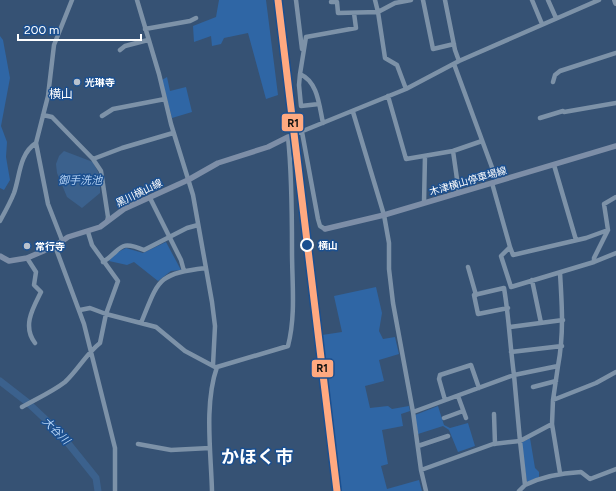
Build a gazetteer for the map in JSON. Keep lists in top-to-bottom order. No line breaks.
{"streets":{"main road":["木津横山停車場線","黒川横山線"]},"districts":["横山","かほく市"],"water":["御手洗池","大谷川"],"places":["光琳寺","横山","常行寺"],"lines":["transit line R1"],"scale_bar":"200 m"}
